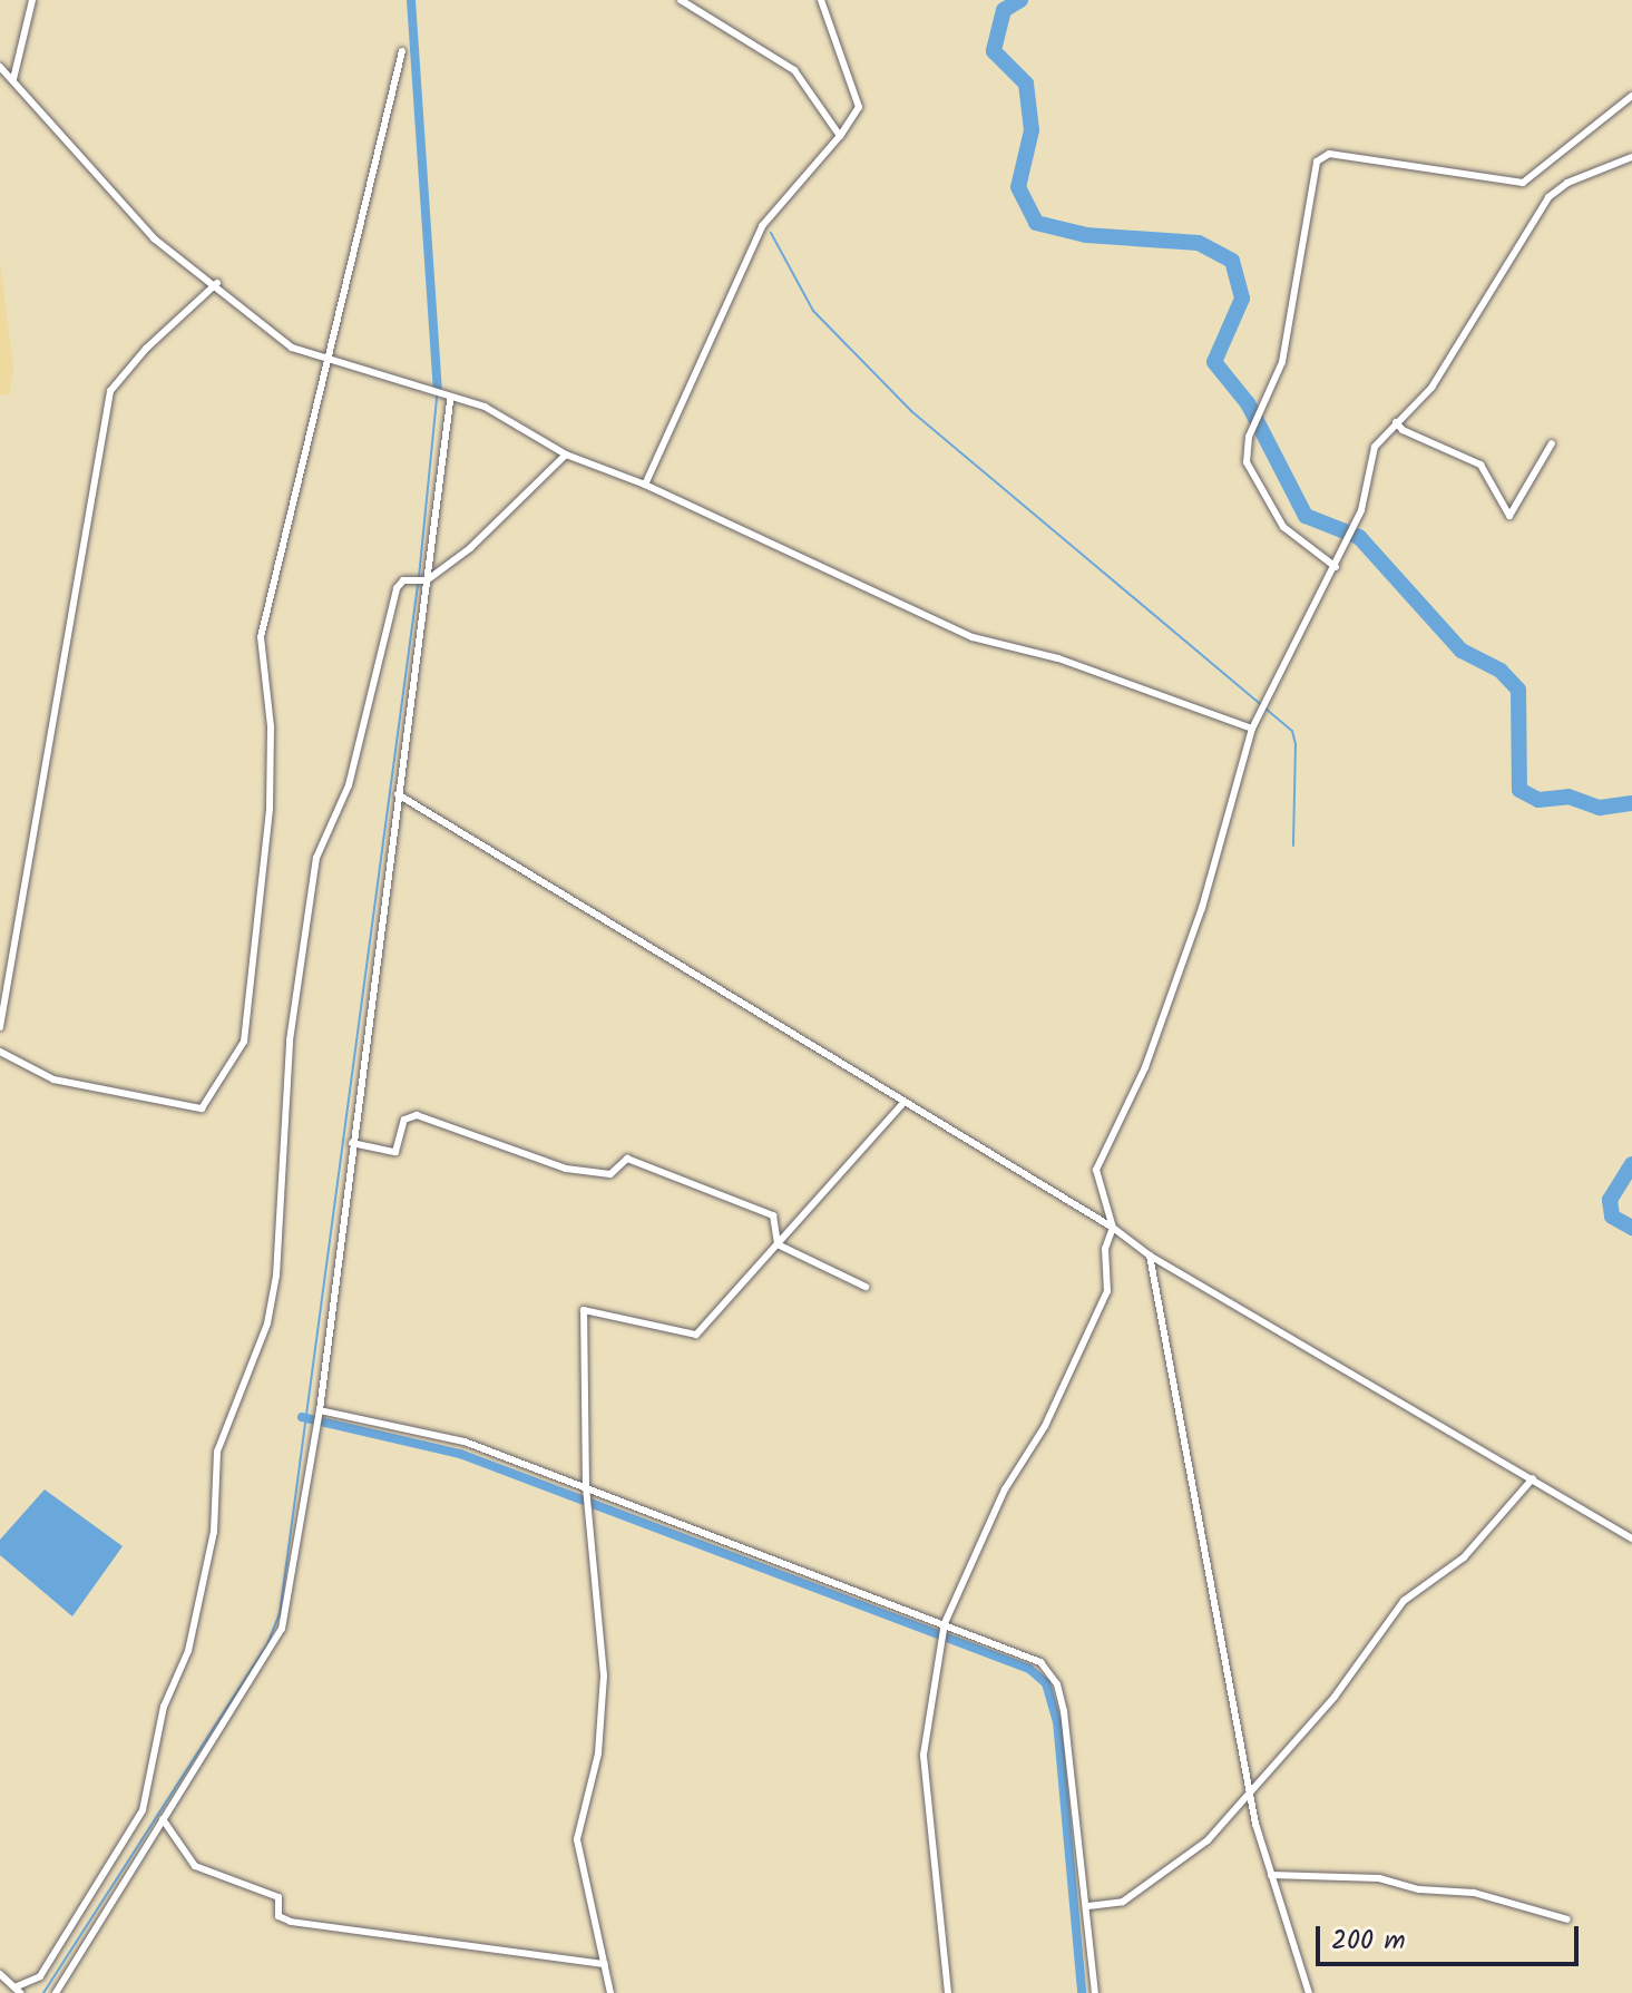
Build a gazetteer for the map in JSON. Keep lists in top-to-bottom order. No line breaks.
{"scale_bar":"200 m"}
